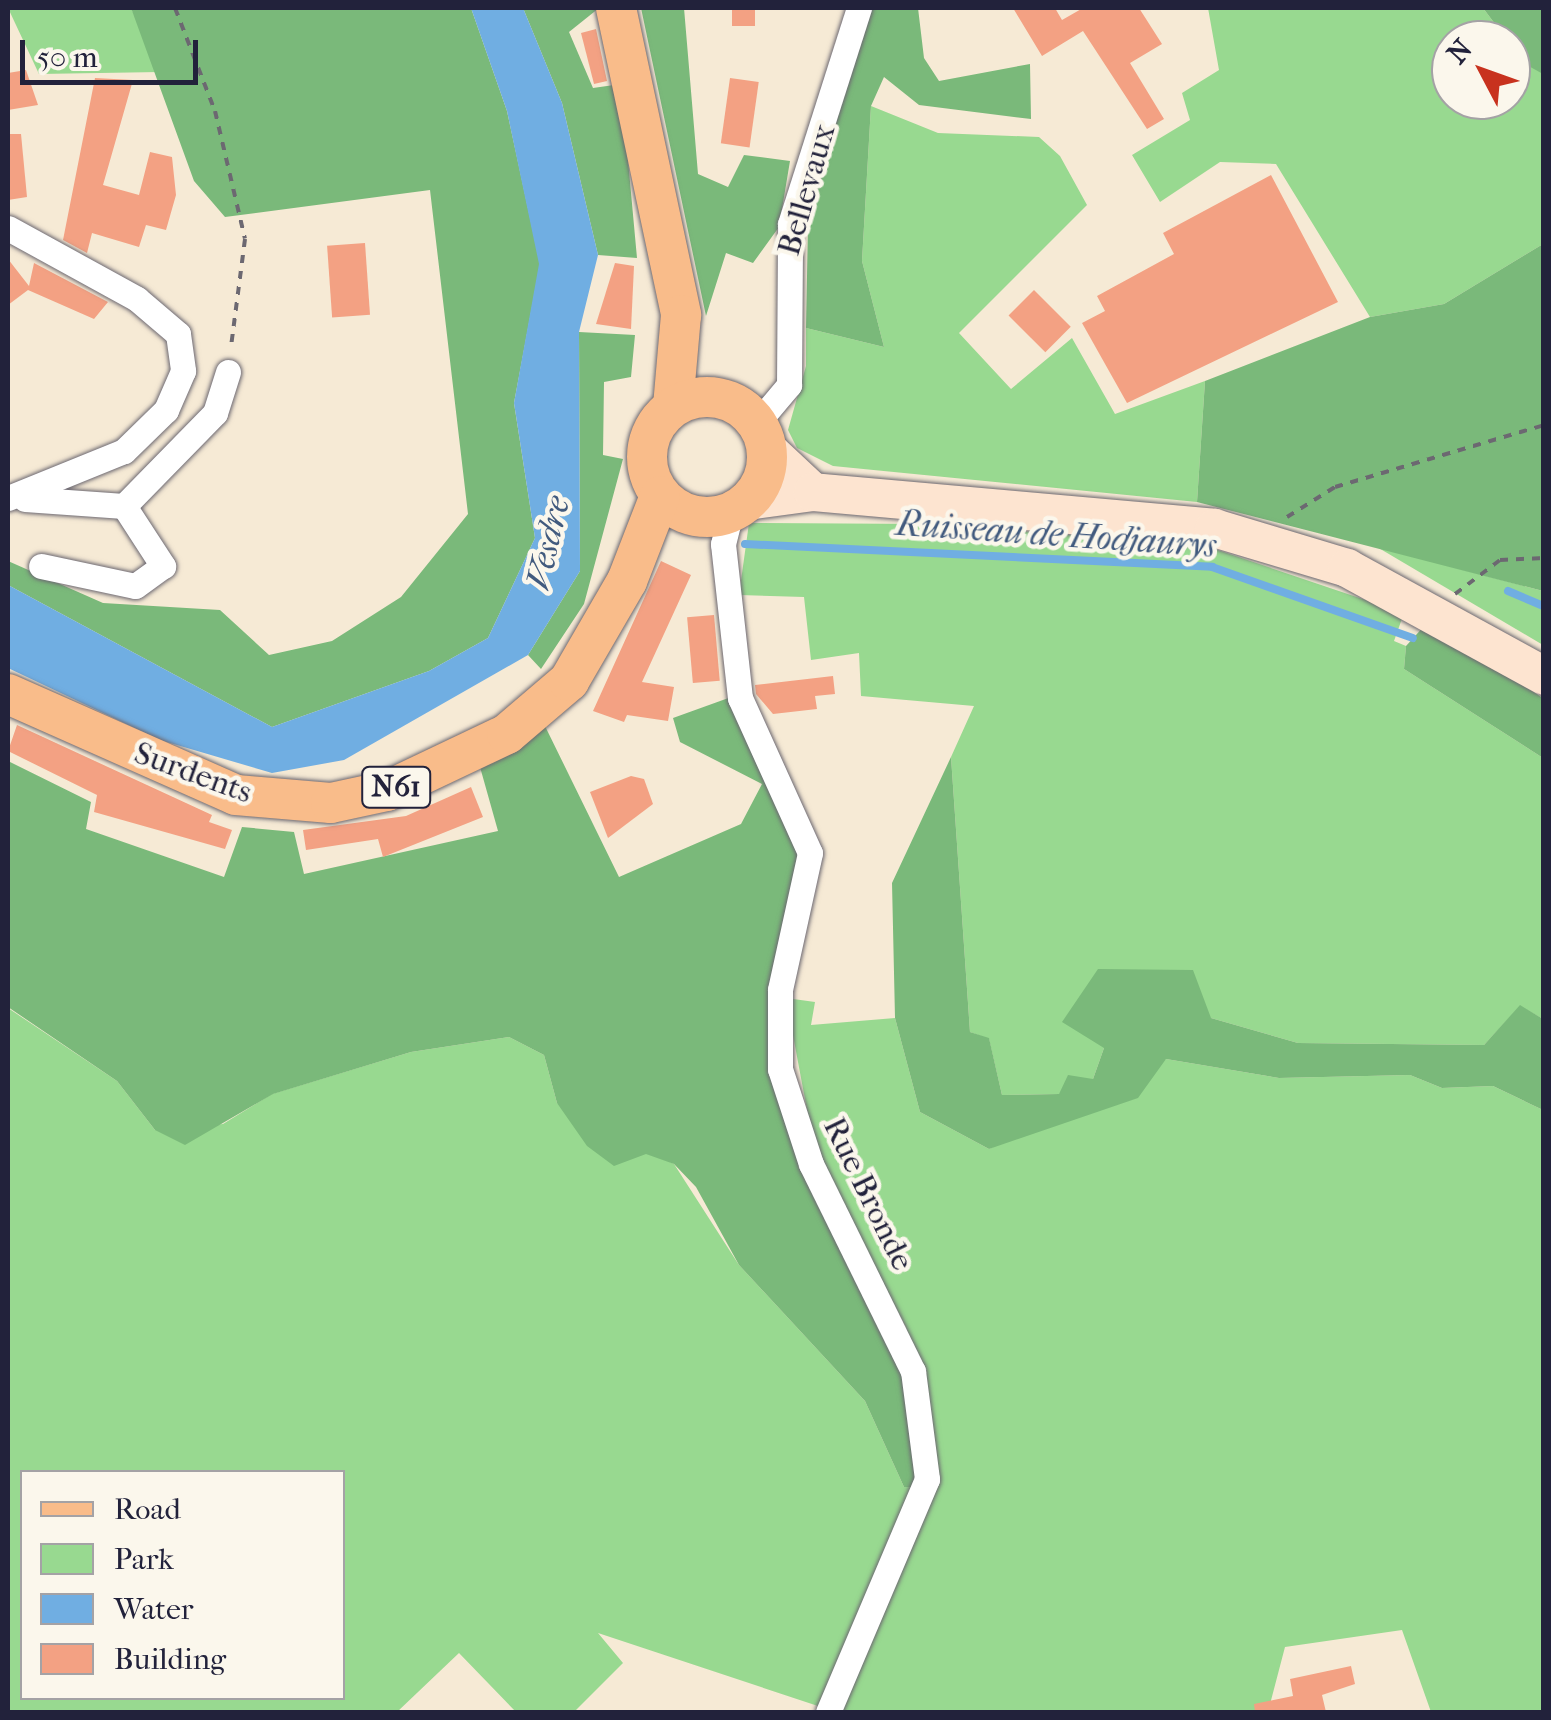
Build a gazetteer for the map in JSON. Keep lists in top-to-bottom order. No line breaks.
{"streets":{"main road":["Surdents","N61"],"street":["Bellevaux","Rue Bronde"]},"crossings":[["Bellevaux","Surdents"],["Bellevaux","Rue Bronde"],["Surdents","Rue Bronde"]],"water":["Ruisseau de Hodjaurys","Vesdre"],"legend":["Road","Park","Water","Building"],"scale_bar":"50 m","north":"top left"}
